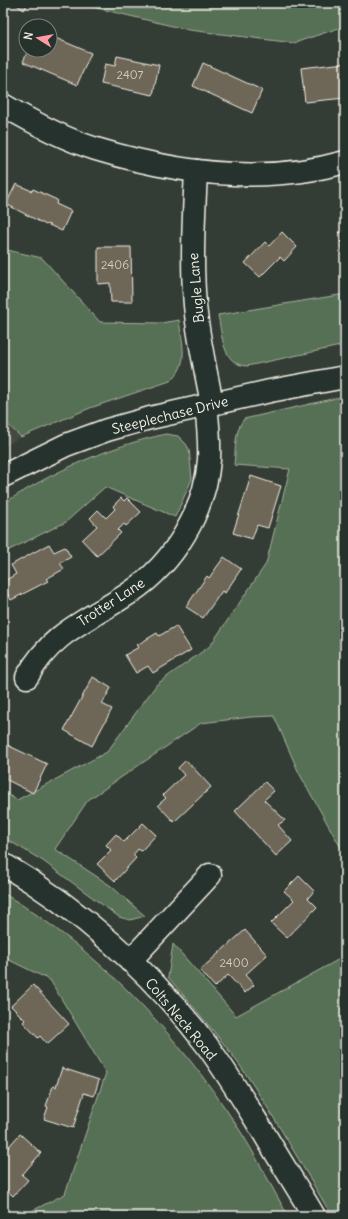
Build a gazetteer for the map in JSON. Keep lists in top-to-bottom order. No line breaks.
{"streets":{"street":["Bugle Lane","Steeplechase Drive","Trotter Lane","Colts Neck Road"]},"crossings":[["Bugle Lane","Steeplechase Drive"],["Bugle Lane","Trotter Lane"],["Steeplechase Drive","Trotter Lane"]],"house_numbers":["2407","2406","2400"],"north":"left"}
